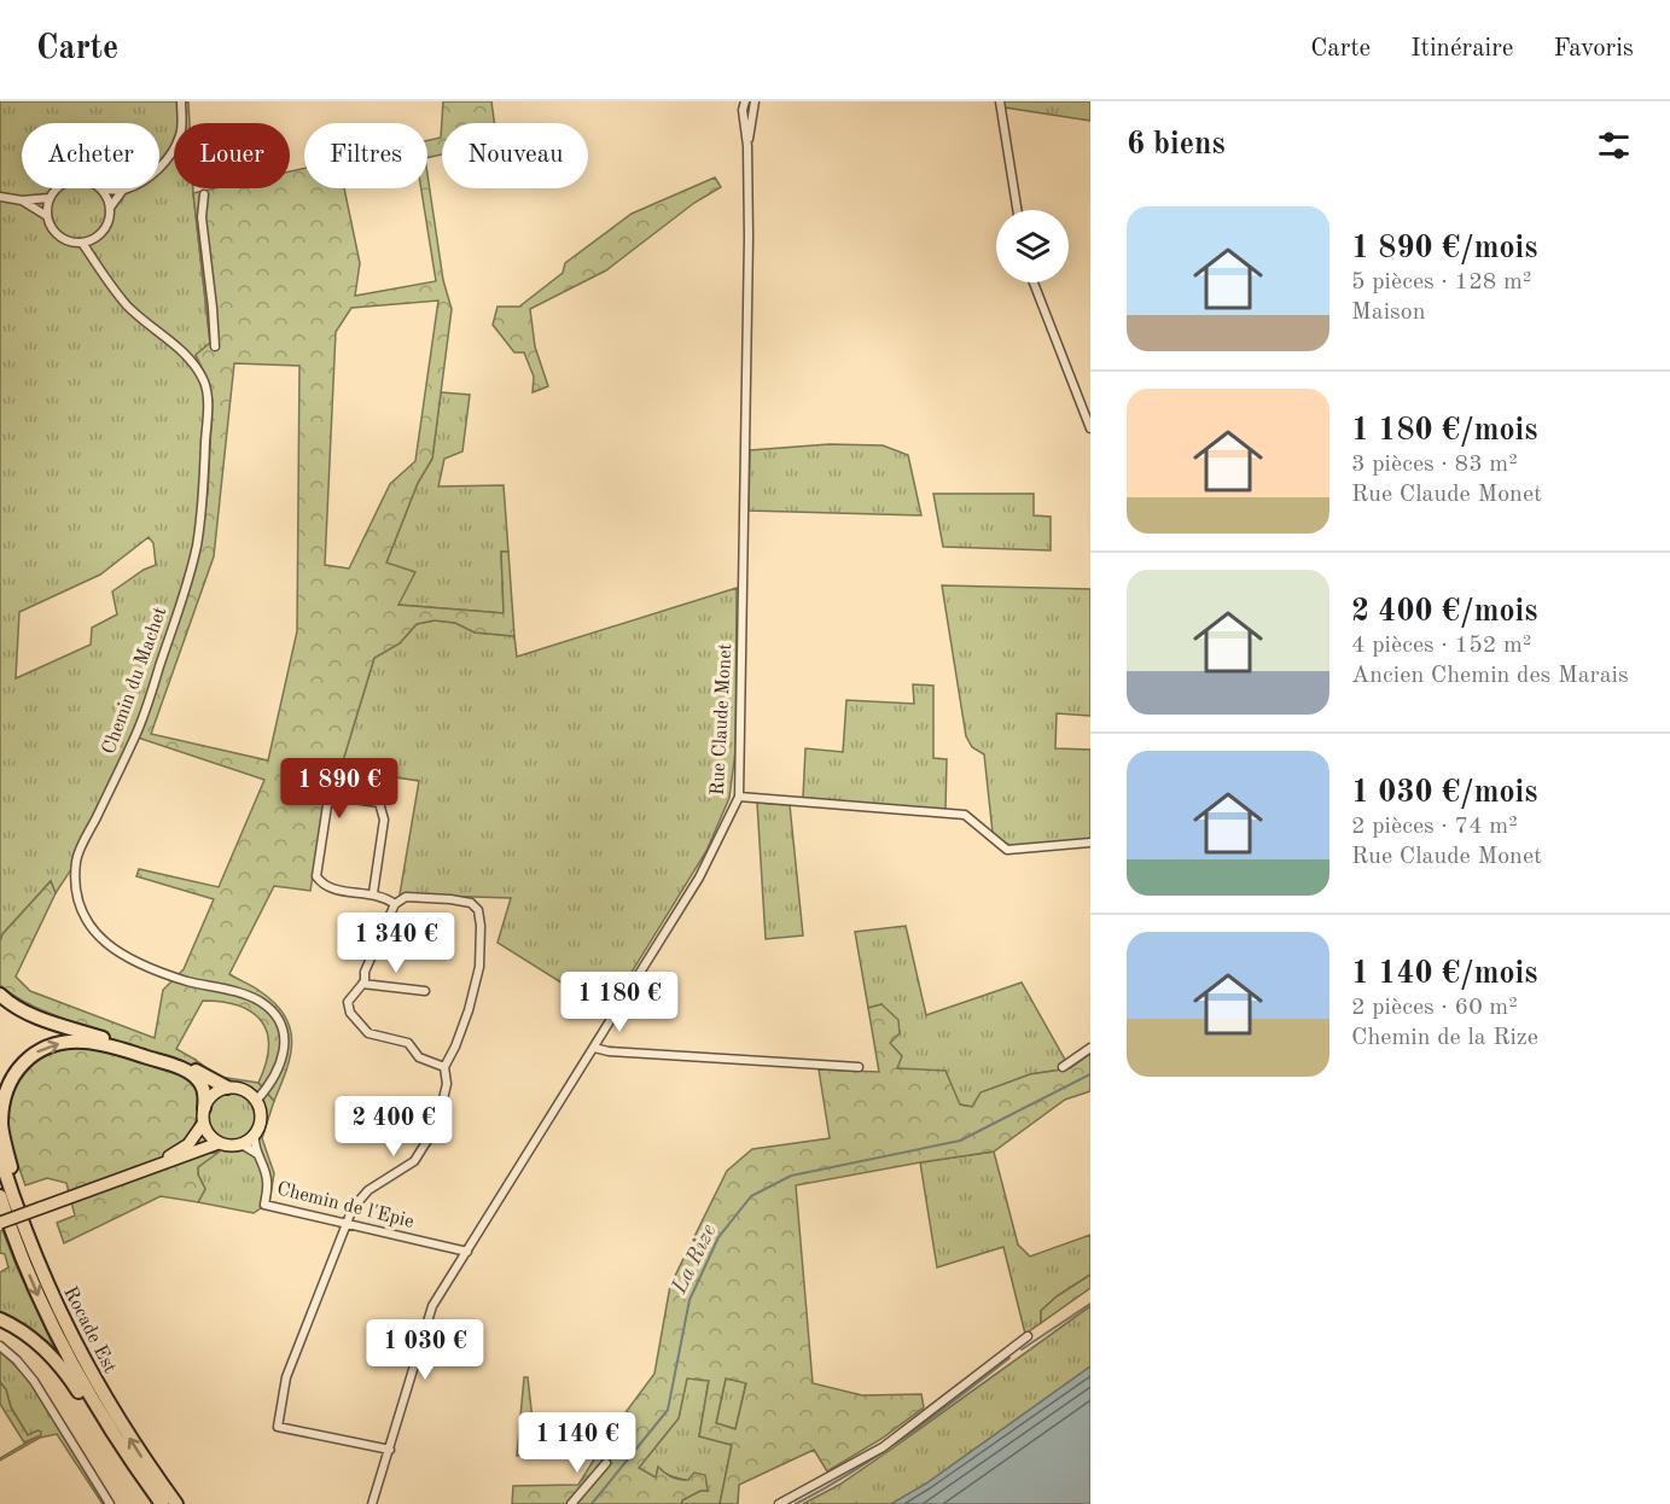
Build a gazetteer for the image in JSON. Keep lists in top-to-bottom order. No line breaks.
{"streets":{"highway":["Rocade Est"],"street":["Chemin du Machet","Rue Claude Monet","Chemin de l'Epie"]},"crossings":[["Chemin du Machet","Chemin de l'Epie"],["Rue Claude Monet","Chemin de l'Epie"]],"water":["La Rize"],"page":{"header":"Carte","nav":["Carte","Itinéraire","Favoris"],"heading":"6 biens","chip":["Acheter","Louer","Filtres","Nouveau"],"list":[{"name":"1 890 €/mois","note":"5 pièces · 128 m² · Maison"},{"name":"1 180 €/mois","note":"3 pièces · 83 m² · Rue Claude Monet"},{"name":"2 400 €/mois","note":"4 pièces · 152 m² · Ancien Chemin des Marais"},{"name":"1 030 €/mois","note":"2 pièces · 74 m² · Rue Claude Monet"},{"name":"1 140 €/mois","note":"2 pièces · 60 m² · Chemin de la Rize"}],"price":["1 890 €","1 340 €","1 180 €","2 400 €","1 030 €","1 140 €"]}}
